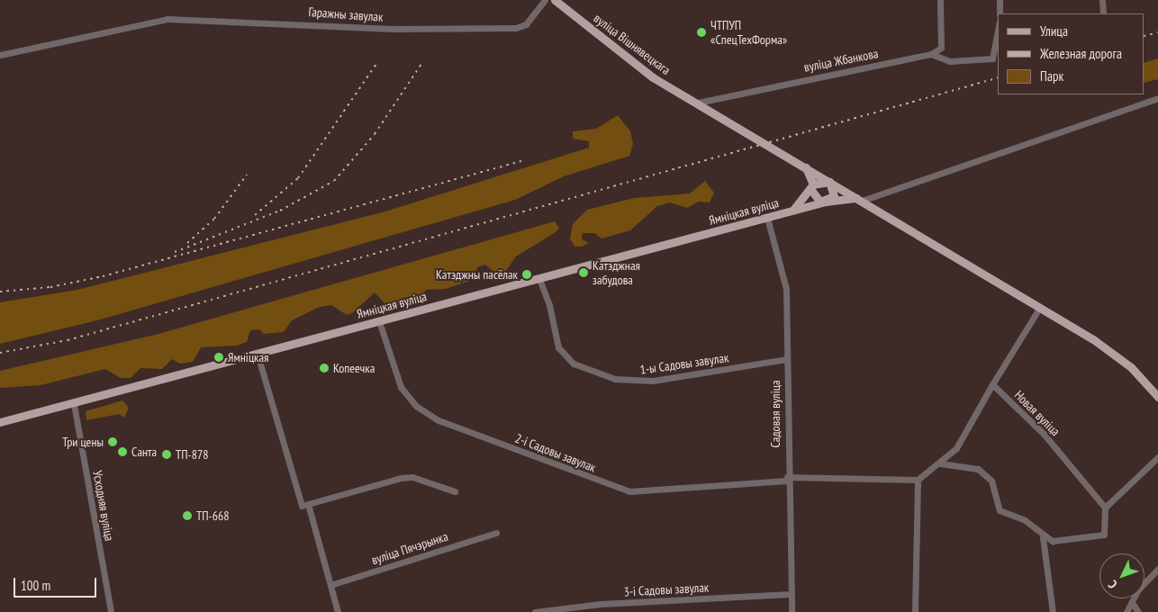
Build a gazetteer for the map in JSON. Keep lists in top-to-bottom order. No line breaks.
{"streets":{"main road":["вуліца Вішнявецкага","Ямніцкая вуліца"],"street":["Гаражны завулак","вуліца Жбанкова","1-ы Садовы завулак","Новая вуліца","Садовая вуліца","2-і Садовы завулак","Усходняя вуліца","вуліца Пячэрынка","3-і Садовы завулак"]},"crossings":[["вуліца Вішнявецкага","вуліца Жбанкова"],["вуліца Вішнявецкага","Ямніцкая вуліца"],["Ямніцкая вуліца","1-ы Садовы завулак"],["Ямніцкая вуліца","Садовая вуліца"],["Ямніцкая вуліца","2-і Садовы завулак"],["Ямніцкая вуліца","Усходняя вуліца"],["1-ы Садовы завулак","Садовая вуліца"],["Садовая вуліца","2-і Садовы завулак"],["Садовая вуліца","3-і Садовы завулак"]],"places":["ЧТПУП «СпецТехФорма»","Катэджная забудова","Катэджны пасёлак","Ямніцкая","Копеечка","Три цены","Санта","ТП-878","ТП-668"],"legend":["Улица","Железная дорога","Парк"],"scale_bar":"100 m","north":"bottom left"}
